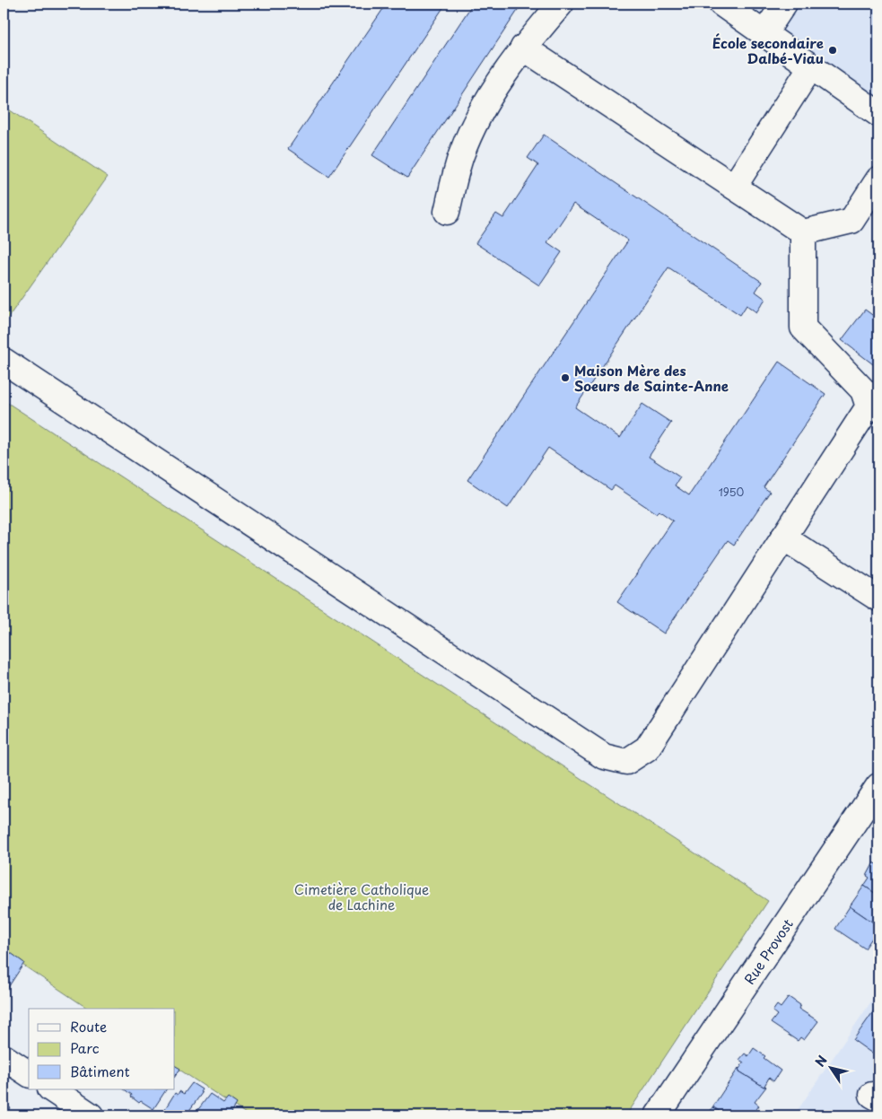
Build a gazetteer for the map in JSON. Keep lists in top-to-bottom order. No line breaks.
{"streets":{"street":["Rue Provost"]},"parks":["Cimetière Catholique de Lachine"],"places":["École secondaire Dalbé-Viau","Maison Mère des Soeurs de Sainte-Anne"],"house_numbers":["1950"],"legend":["Route","Parc","Bâtiment"],"north":"top left"}
